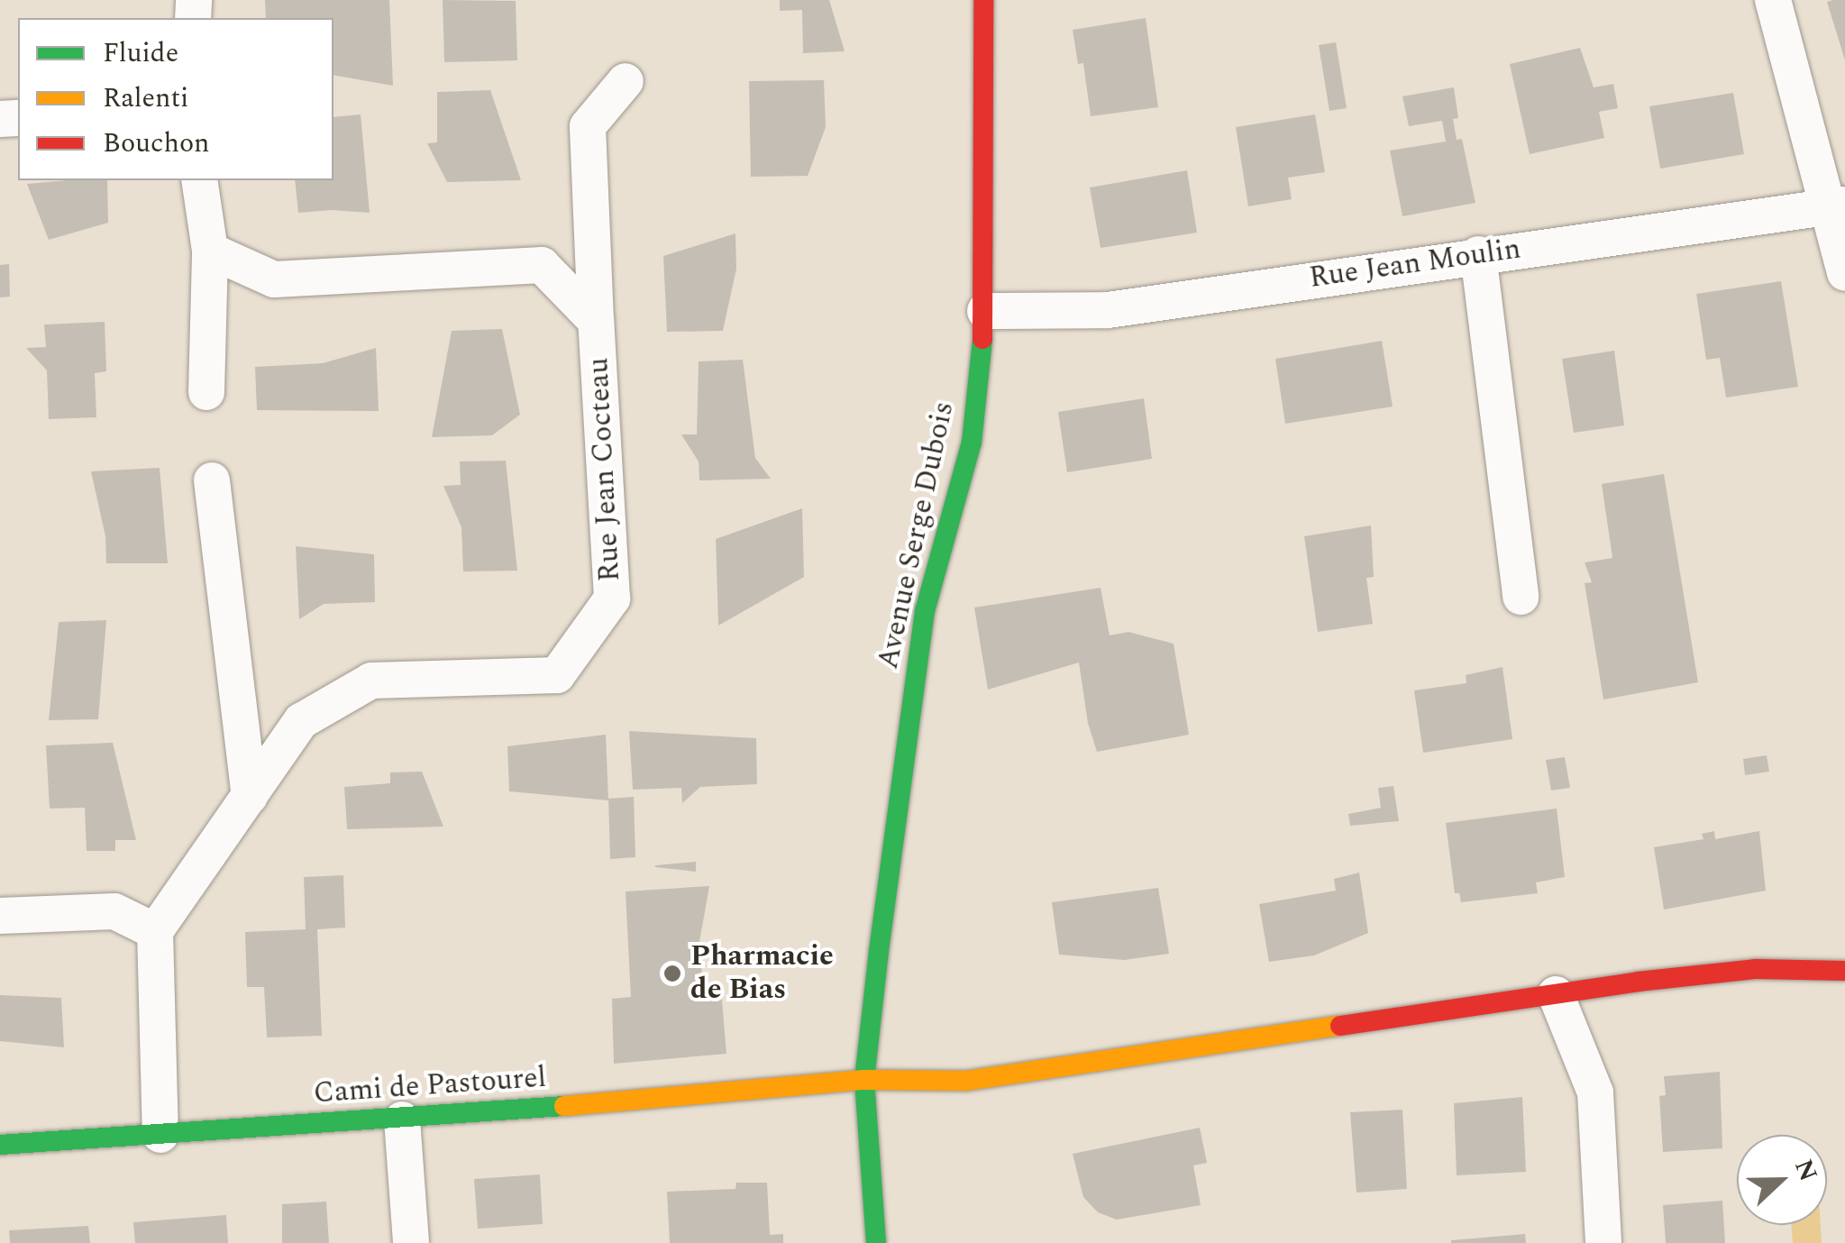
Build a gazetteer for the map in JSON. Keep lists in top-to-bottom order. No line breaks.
{"streets":{"street":["Rue Jean Moulin","Rue Jean Cocteau","Avenue Serge Dubois","Cami de Pastourel"]},"crossings":[["Rue Jean Moulin","Avenue Serge Dubois"],["Avenue Serge Dubois","Cami de Pastourel"]],"places":["Pharmacie de Bias"],"legend":["Fluide","Ralenti","Bouchon"],"north":"right"}
